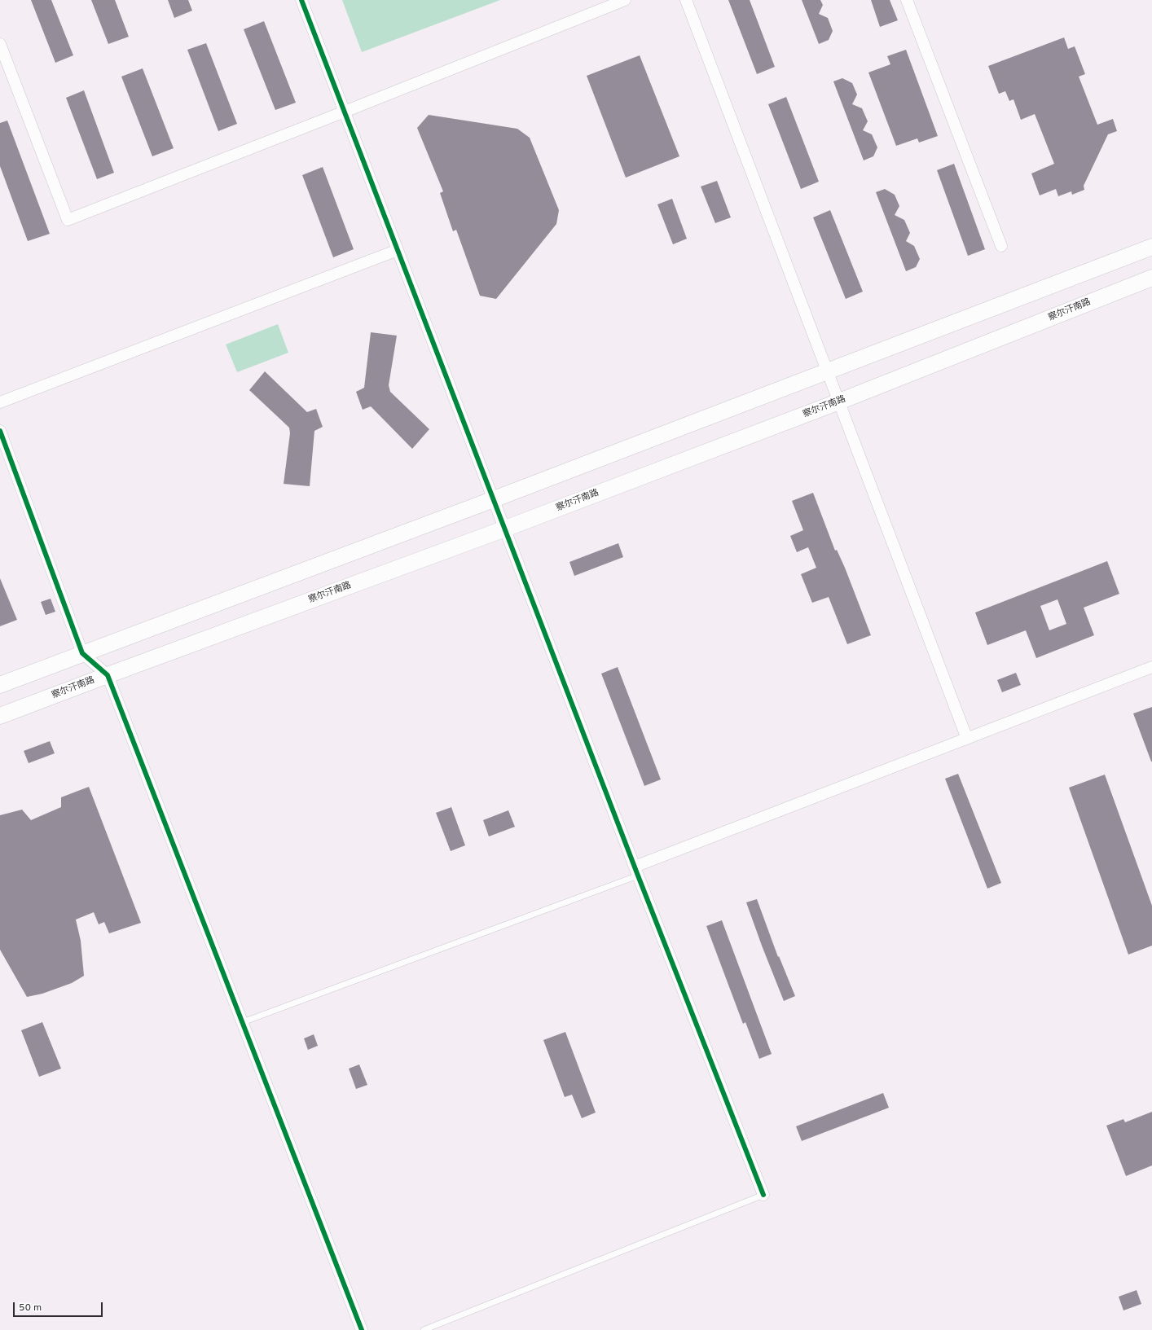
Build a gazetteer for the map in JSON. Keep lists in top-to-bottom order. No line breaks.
{"streets":{"main road":["察尔汗南路"]},"scale_bar":"50 m"}
